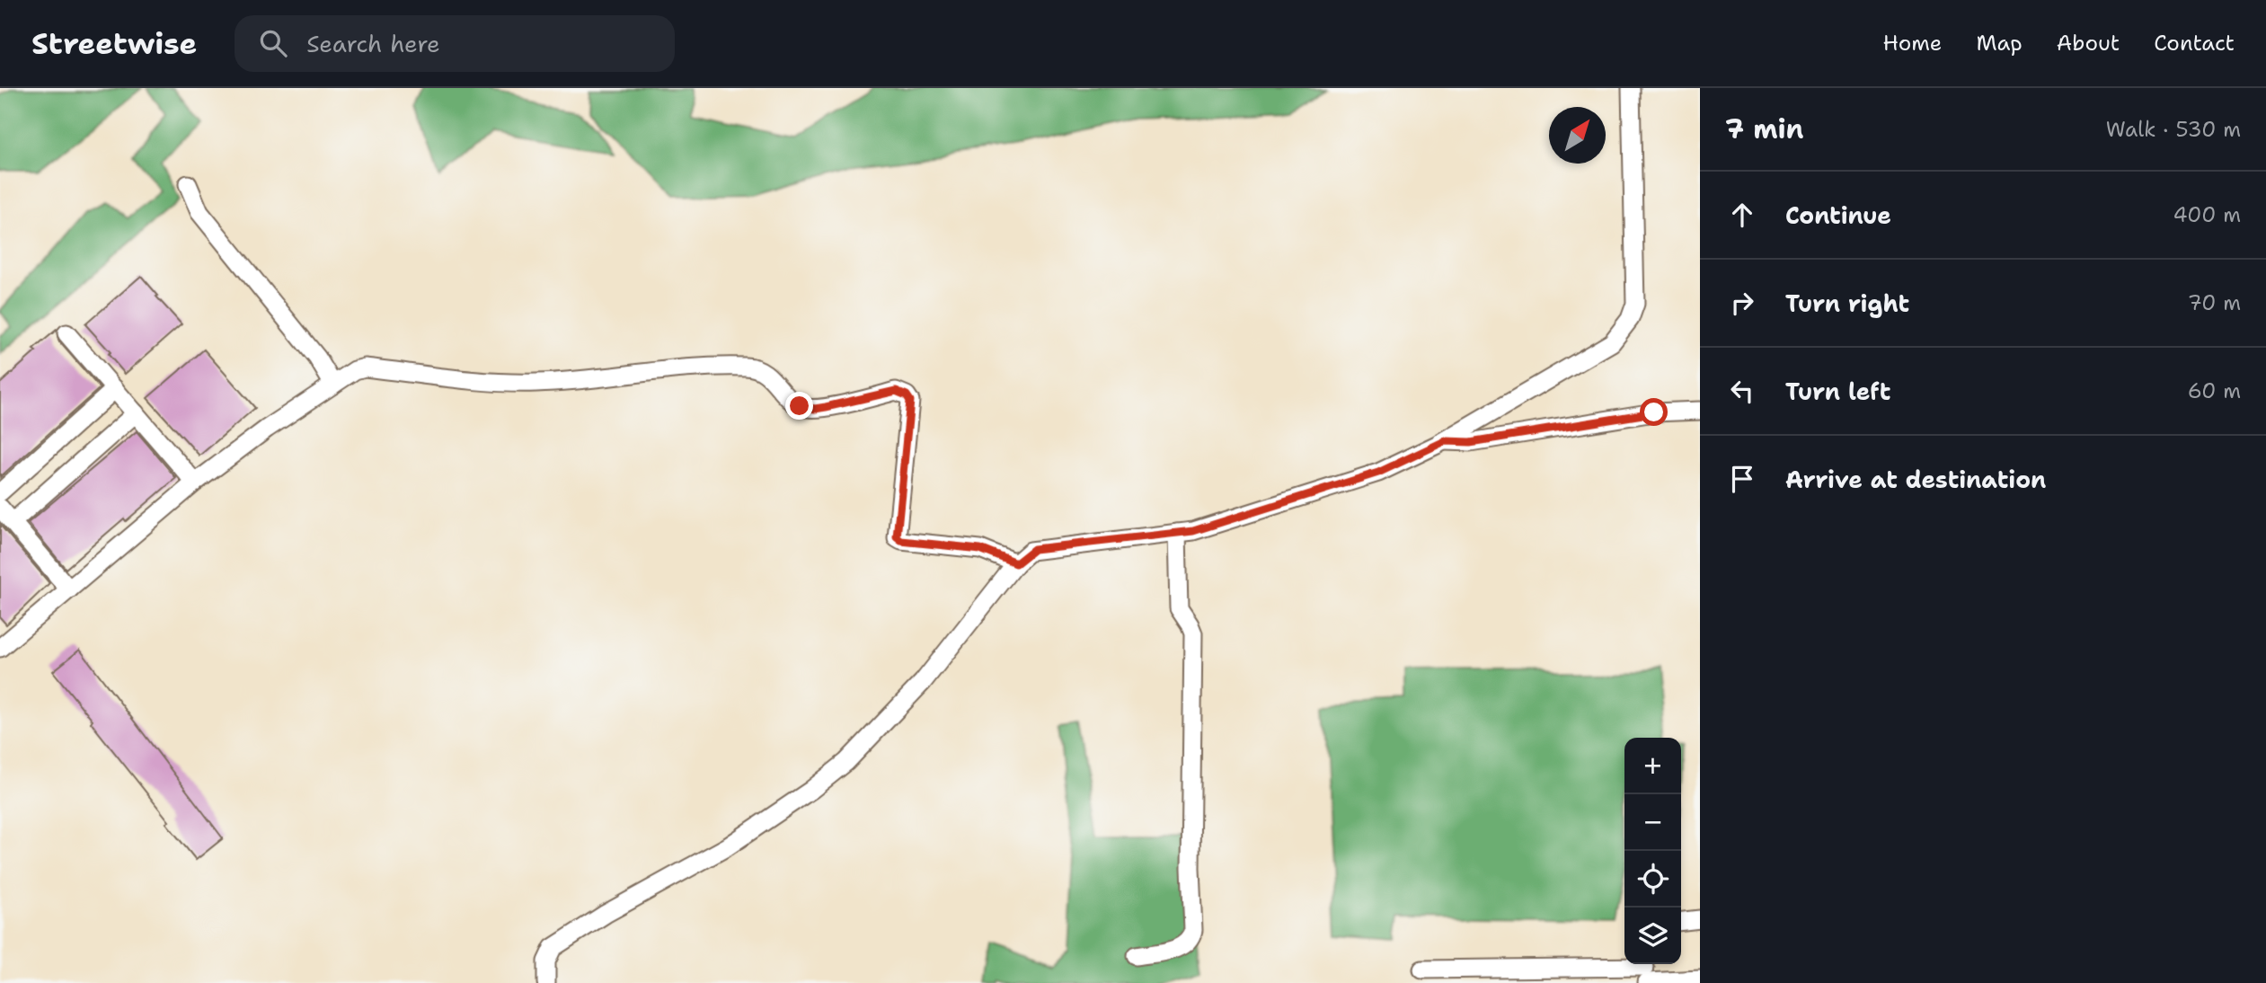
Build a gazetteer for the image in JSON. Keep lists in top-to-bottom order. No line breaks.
{"north":"top right","page":{"header":"Streetwise","search":"Search here","nav":["Home","Map","About","Contact"],"heading":["7 min","Walk · 530 m"],"list":[["Continue","400 m"],["Turn right","70 m"],["Turn left","60 m"],"Arrive at destination"],"map_buttons":["+","−"]}}
